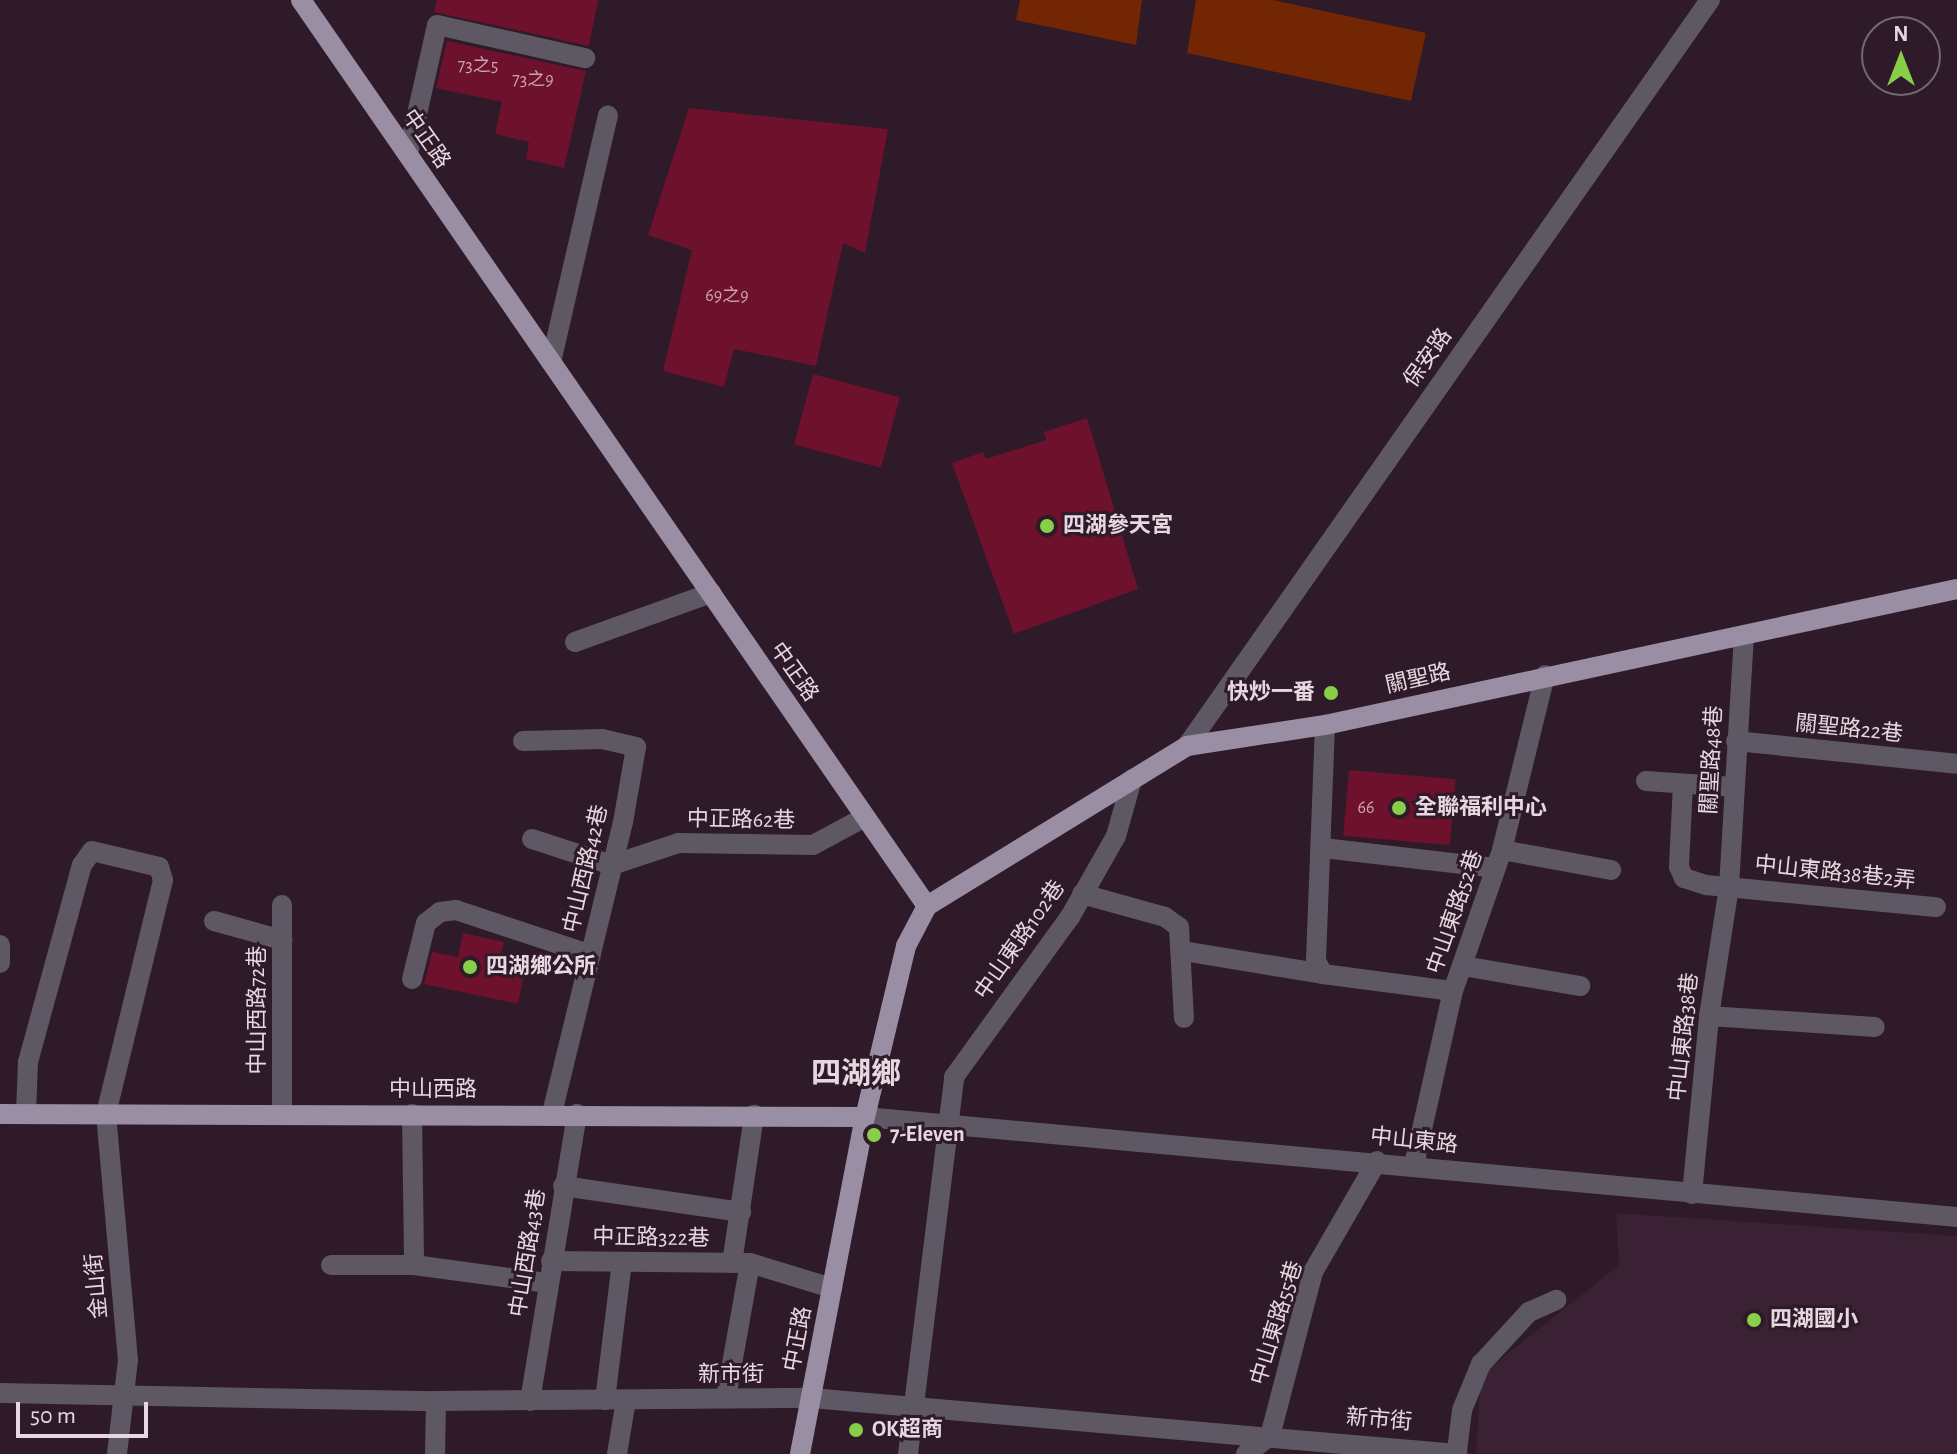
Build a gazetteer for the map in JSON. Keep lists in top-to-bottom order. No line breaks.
{"streets":{"main road":["中正路","關聖路","中山西路"],"street":["保安路","關聖路22巷","關聖路48巷","中正路62巷","中山西路42巷","中山東路38巷2弄","中山東路52巷","中山東路102巷","中山西路72巷","中山東路38巷","中山東路","中正路322巷","中山西路43巷","金山街","中山東路55巷","新市街"]},"crossings":[["中正路","關聖路"],["中正路","中正路62巷"],["中正路","中山西路"],["中正路","中山東路"],["中正路","中正路322巷"],["中正路","新市街"],["保安路","關聖路"],["關聖路","關聖路48巷"],["關聖路","中山東路52巷"],["關聖路","中山東路102巷"],["關聖路22巷","關聖路48巷"],["關聖路48巷","中山東路38巷2弄"],["關聖路48巷","中山東路38巷"],["中正路62巷","中山西路42巷"],["中山西路42巷","中山西路"],["中山東路38巷2弄","中山東路38巷"],["中山東路52巷","中山東路"],["中山東路102巷","中山東路"],["中山東路102巷","新市街"],["中山西路72巷","中山西路"],["中山東路38巷","中山東路"],["中山西路","中山東路"],["中山西路","中山西路43巷"],["中山西路","金山街"],["中山東路","中山東路55巷"],["中正路322巷","中山西路43巷"],["中山西路43巷","新市街"],["金山街","新市街"],["中山東路55巷","新市街"]],"districts":["四湖鄉"],"places":["四湖參天宮","快炒一番","全聯福利中心","四湖鄉公所","7-Eleven","四湖國小","OK超商"],"house_numbers":["73之5","73之9","69之9","66"],"scale_bar":"50 m","north":"top"}
